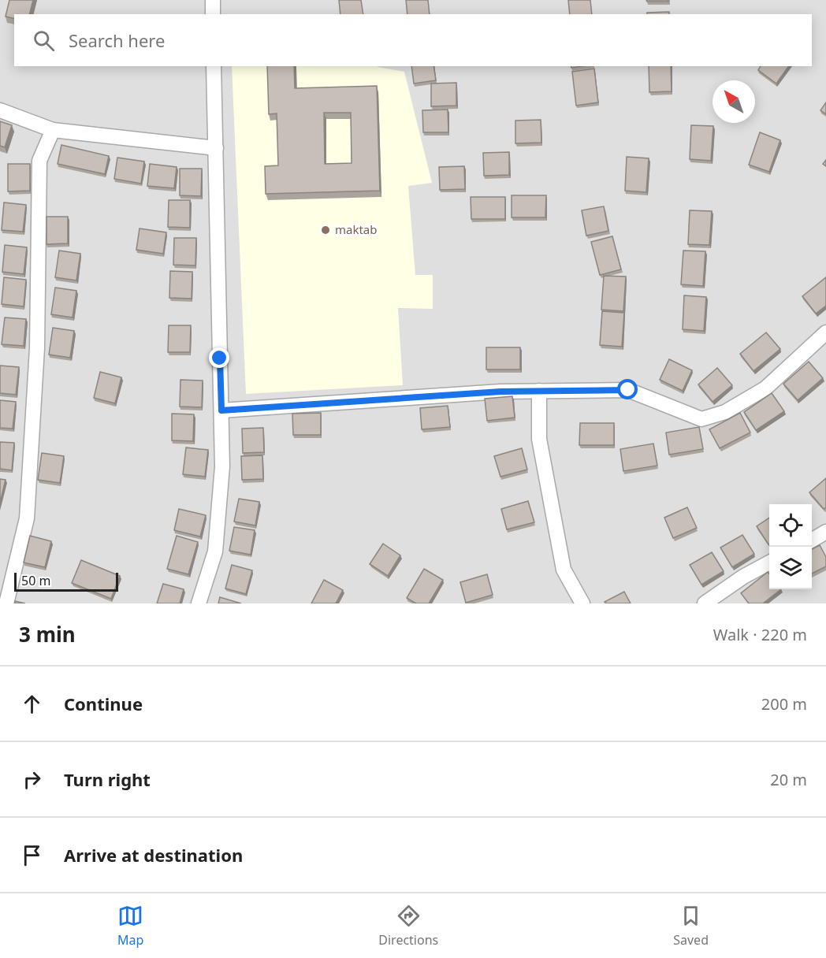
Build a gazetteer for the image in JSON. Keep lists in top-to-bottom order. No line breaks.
{"places":["maktab"],"scale_bar":"50 m","north":"top left","page":{"search":"Search here","scale":"50 m","heading":["3 min","Walk · 220 m"],"list":[["Continue","200 m"],["Turn right","20 m"],"Arrive at destination"],"nav":["Map","Directions","Saved"]}}
